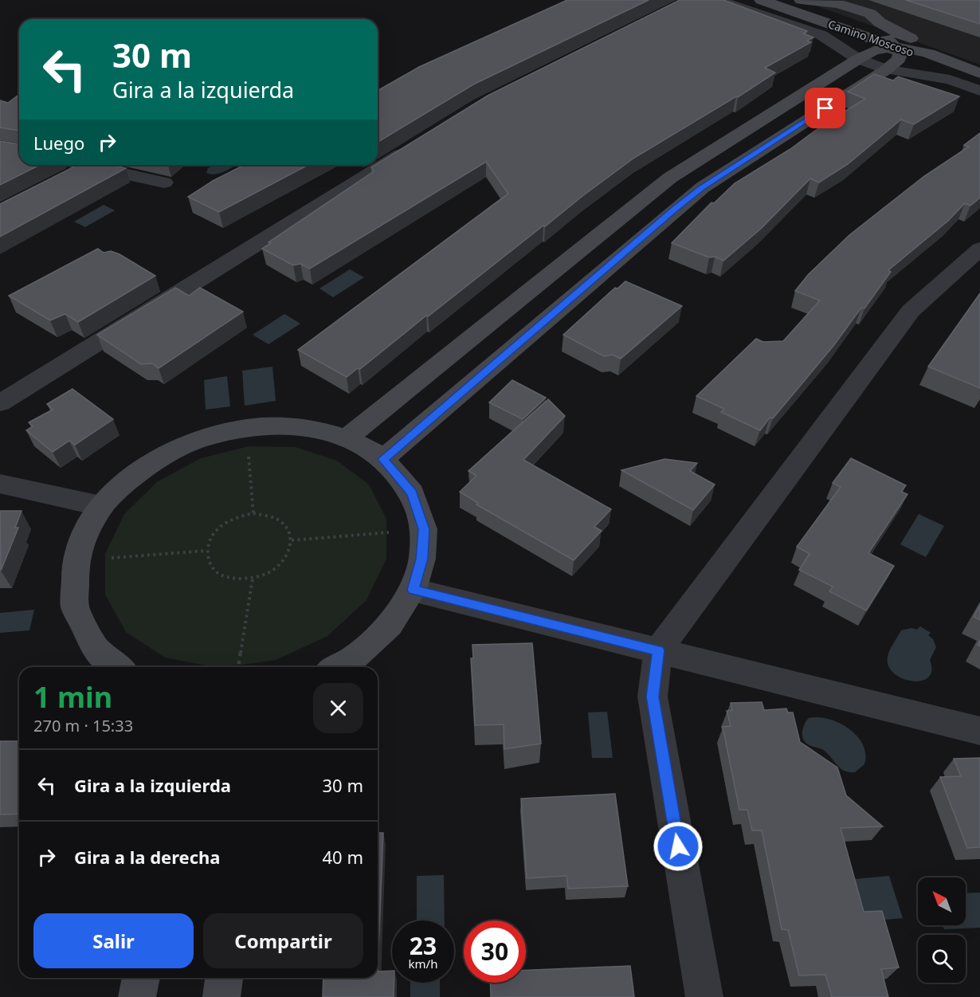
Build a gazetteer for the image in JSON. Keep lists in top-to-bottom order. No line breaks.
{"streets":{"street":["Camino Moscoso"]},"north":"top left","page":{"turn":["30 m","Gira a la izquierda"],"then":"Luego","heading":["1 min","270 m · 15:33"],"list":[{"name":"Gira a la izquierda","value":"30 m"},{"name":"Gira a la derecha","value":"40 m"}],"buttons":["Salir","Compartir"],"speed":"23 km/h","limit":"30"}}
